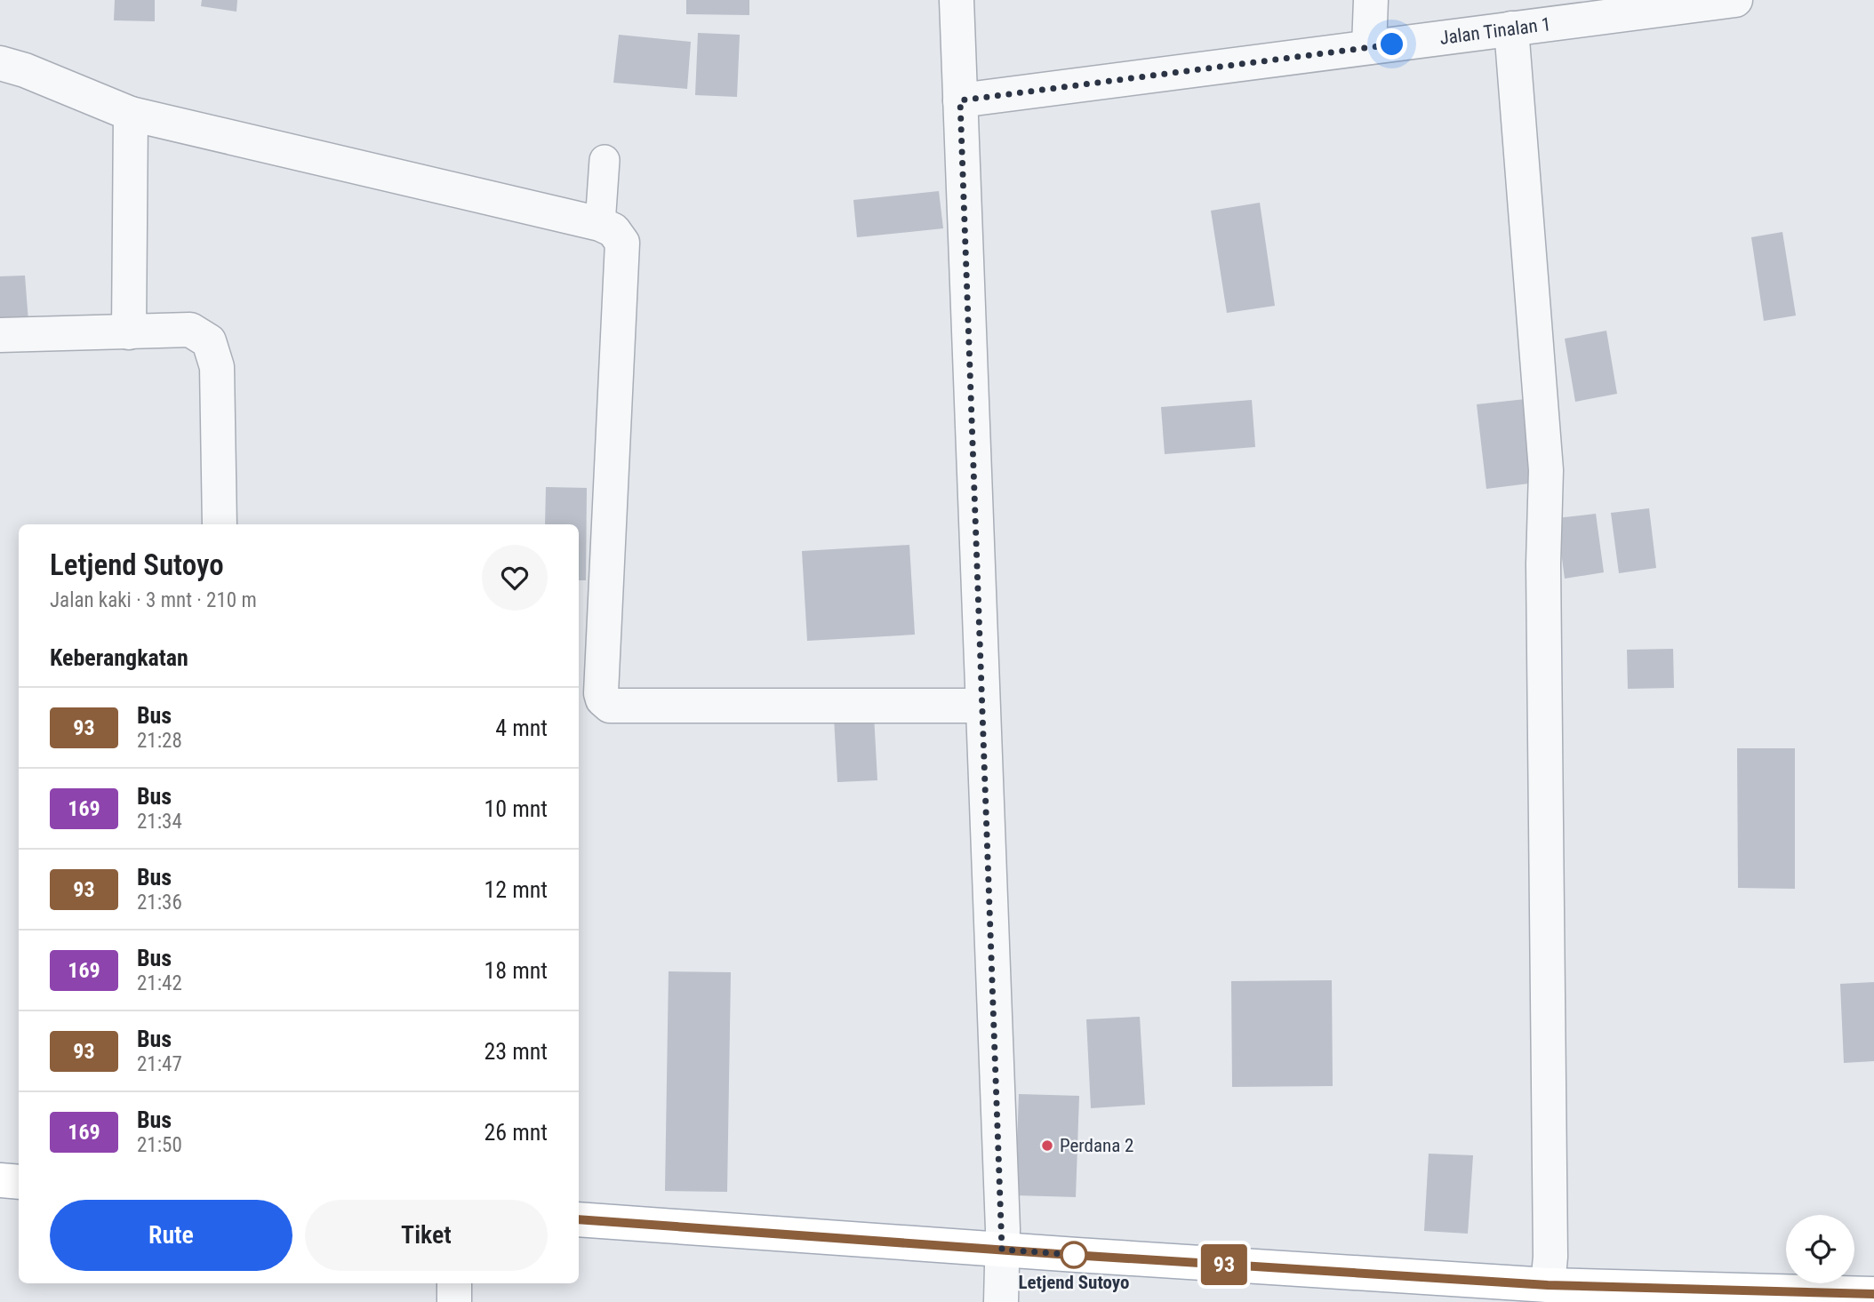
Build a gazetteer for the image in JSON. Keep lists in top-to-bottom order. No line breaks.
{"streets":{"street":["Jalan Tinalan 1"]},"places":["Perdana 2","Letjend Sutoyo"],"lines":["bus line 93"],"page":{"on_map":"93","heading":[["Letjend Sutoyo","Jalan kaki · 3 mnt · 210 m"],"Keberangkatan"],"list":[{"mark":"93","name":"Bus","note":"21:28","value":"4 mnt"},{"mark":"169","name":"Bus","note":"21:34","value":"10 mnt"},{"mark":"93","name":"Bus","note":"21:36","value":"12 mnt"},{"mark":"169","name":"Bus","note":"21:42","value":"18 mnt"},{"mark":"93","name":"Bus","note":"21:47","value":"23 mnt"},{"mark":"169","name":"Bus","note":"21:50","value":"26 mnt"}],"buttons":["Rute","Tiket"]}}
